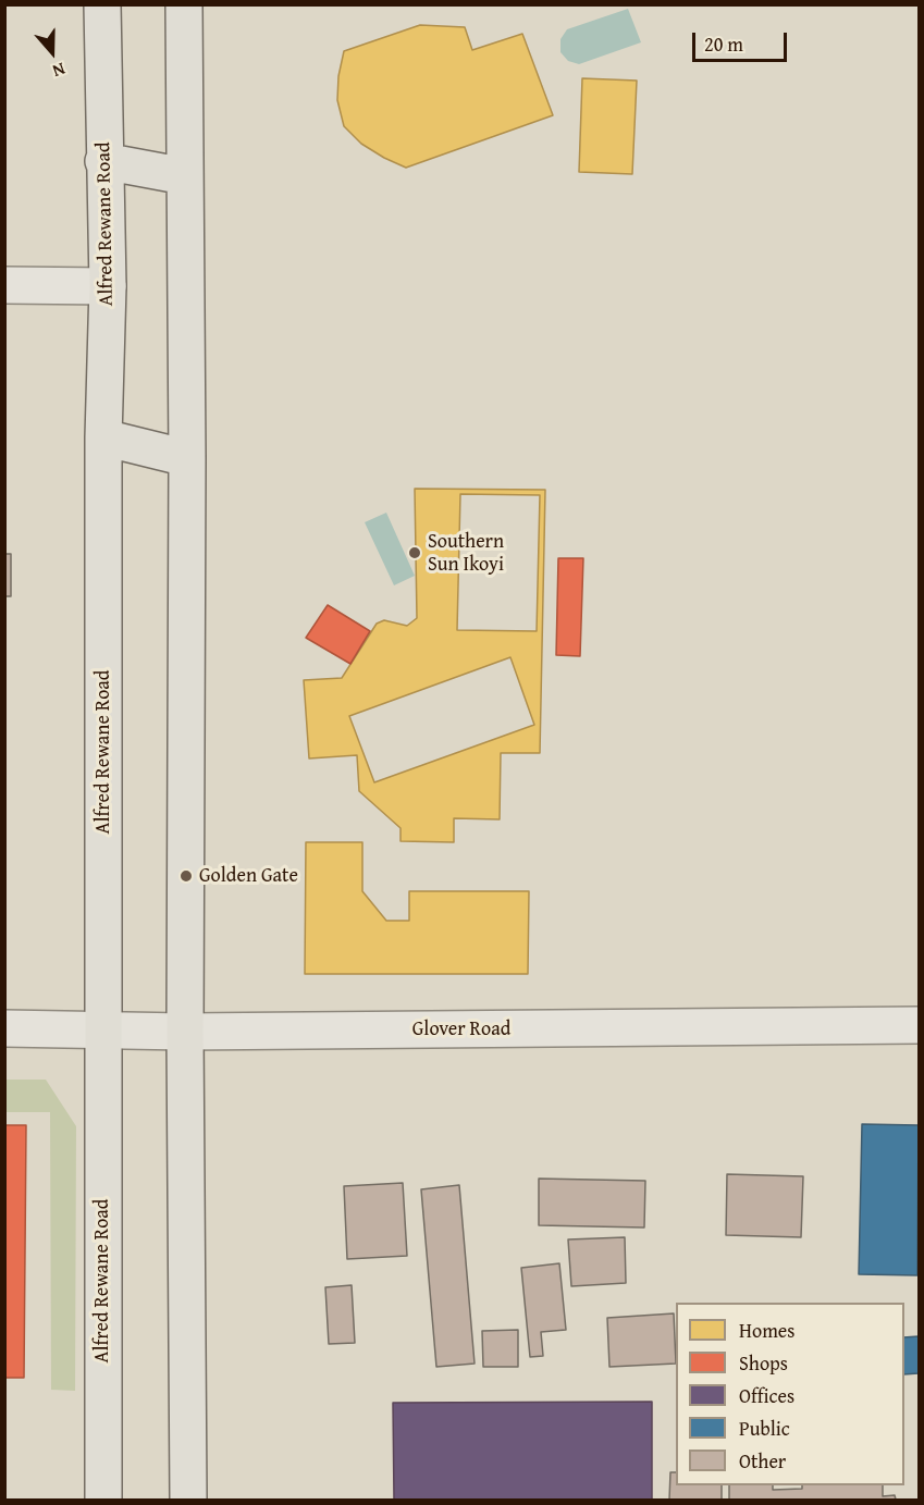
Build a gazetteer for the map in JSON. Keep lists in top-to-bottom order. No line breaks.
{"streets":{"main road":["Alfred Rewane Road"],"street":["Glover Road"]},"crossings":[["Alfred Rewane Road","Glover Road"]],"places":["Southern Sun Ikoyi","Golden Gate"],"legend":["Homes","Shops","Offices","Public","Other"],"scale_bar":"20 m","north":"bottom"}
